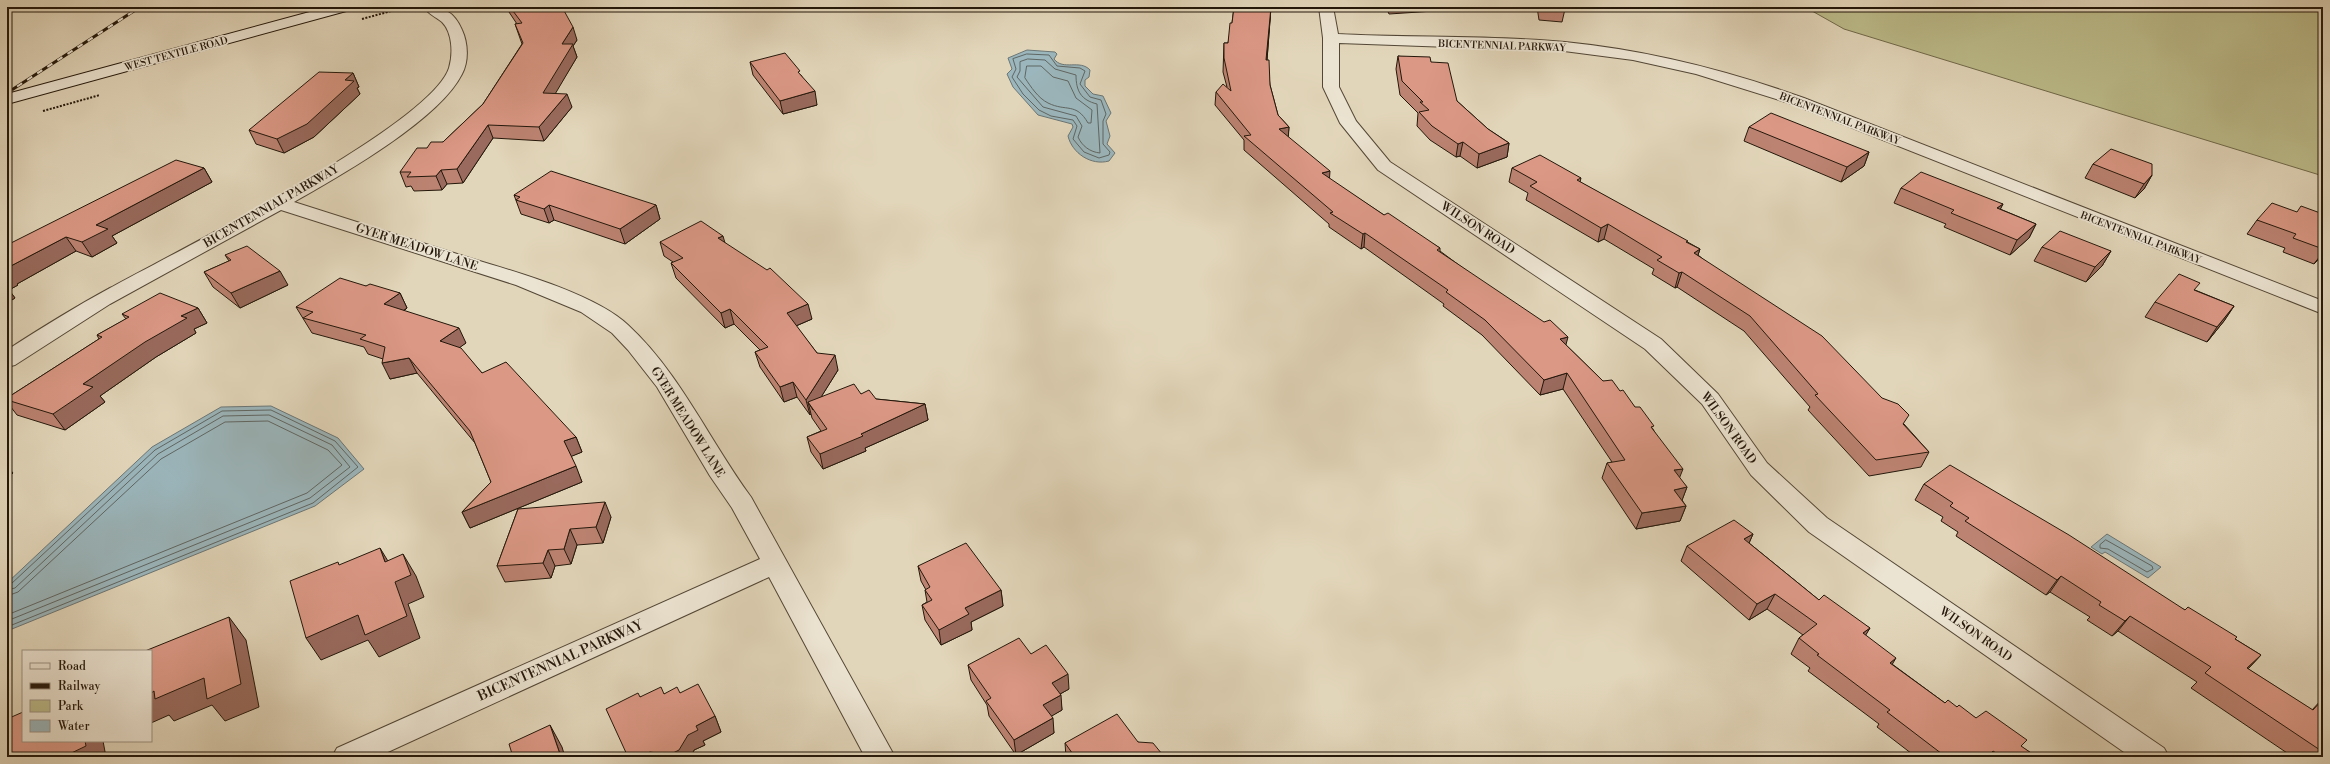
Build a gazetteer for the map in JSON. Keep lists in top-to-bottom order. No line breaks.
{"streets":{"street":["BICENTENNIAL PARKWAY","WEST TEXTILE ROAD","WILSON ROAD","GYER MEADOW LANE"]},"crossings":[["BICENTENNIAL PARKWAY","WILSON ROAD"],["BICENTENNIAL PARKWAY","GYER MEADOW LANE"]],"legend":["Road","Railway","Park","Water"]}
